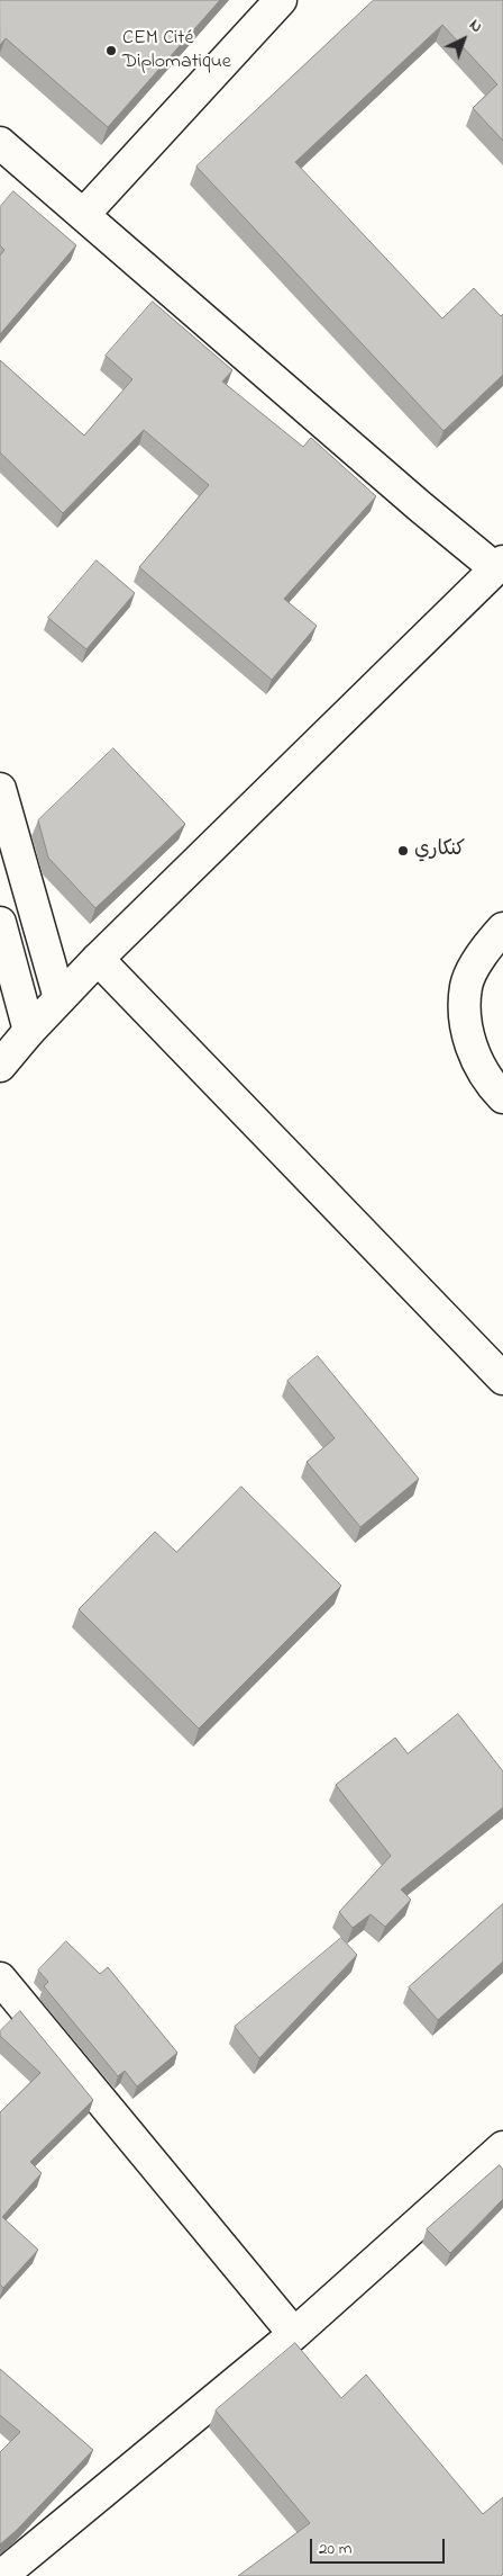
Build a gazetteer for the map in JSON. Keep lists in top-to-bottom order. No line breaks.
{"places":["CEM Cité Diplomatique","كنكاري"],"scale_bar":"20 m","north":"top right"}
